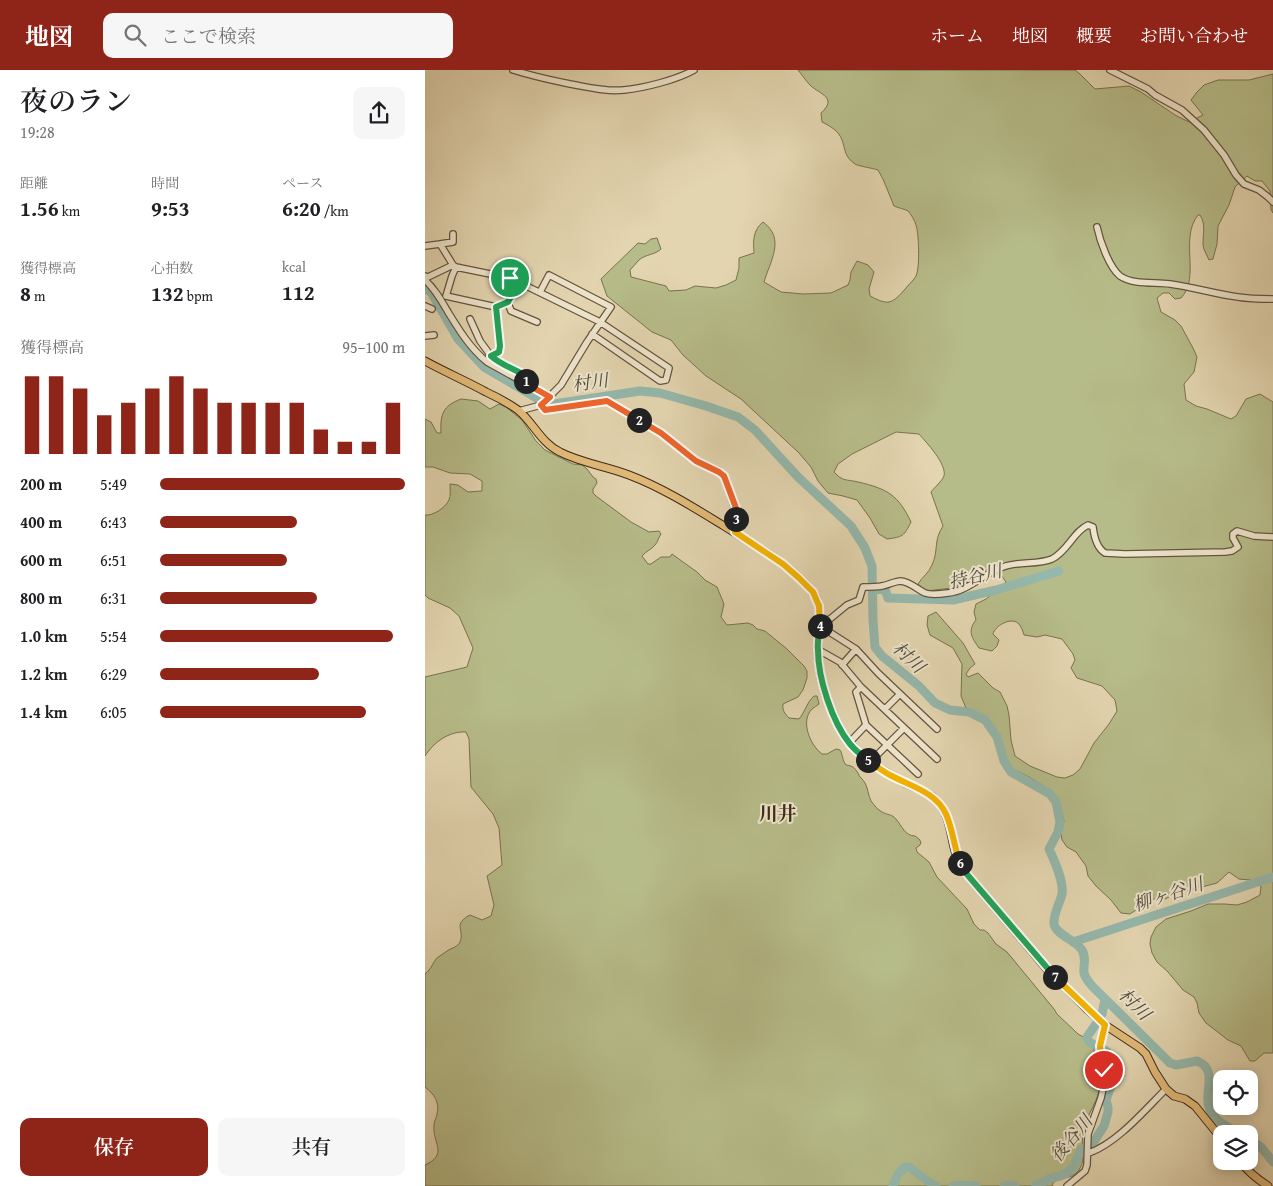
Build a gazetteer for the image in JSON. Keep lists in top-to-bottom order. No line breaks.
{"districts":["川井"],"water":["村川","持谷川","柳ヶ谷川","後谷川"],"page":{"header":"地図","search":"ここで検索","nav":["ホーム","地図","概要","お問い合わせ"],"heading":["夜のラン","19:28"],"stats":[["距離","1.56 km"],["時間","9:53"],["ペース","6:20 /km"],["獲得標高","8 m"],["心拍数","132 bpm"],["kcal","112"]],"chart":["獲得標高","95–100 m"],"pins":["1","2","3","4","5","6","7"],"list":[{"name":"200 m","note":"5:49"},{"name":"400 m","note":"6:43"},{"name":"600 m","note":"6:51"},{"name":"800 m","note":"6:31"},{"name":"1.0 km","note":"5:54"},{"name":"1.2 km","note":"6:29"},{"name":"1.4 km","note":"6:05"}],"buttons":["保存","共有"]}}
